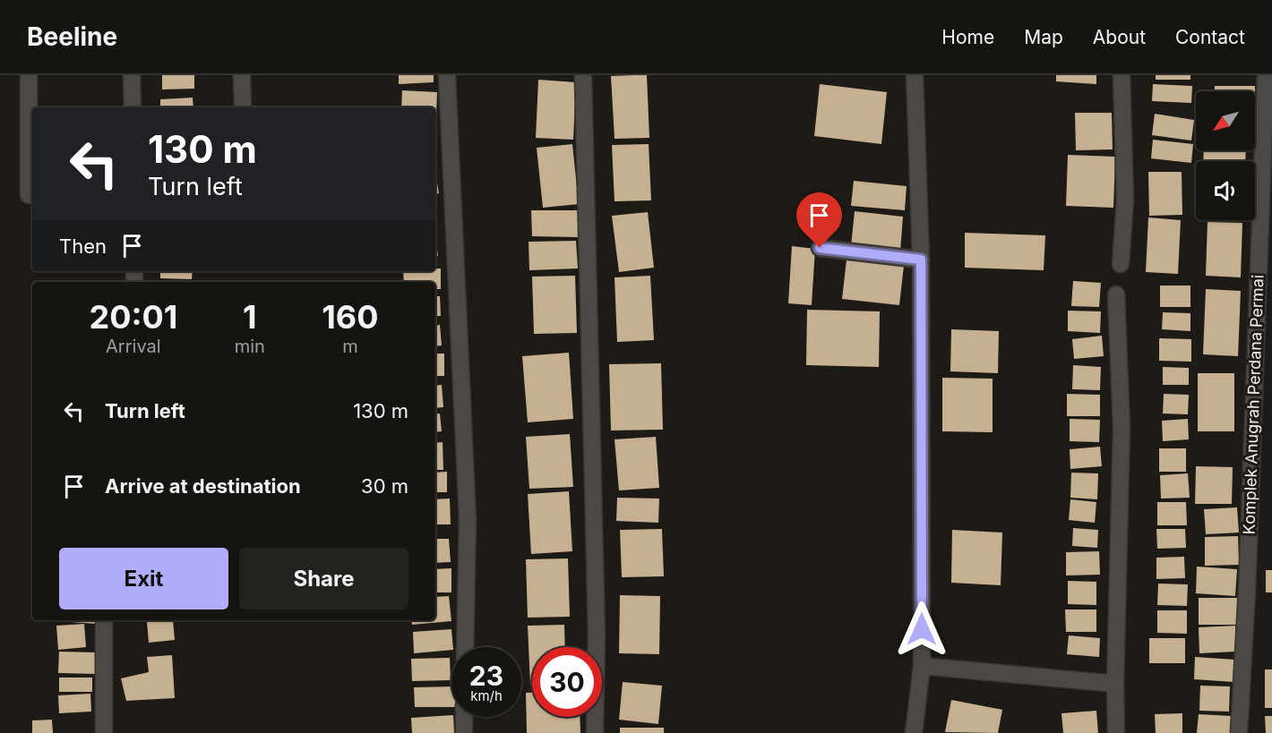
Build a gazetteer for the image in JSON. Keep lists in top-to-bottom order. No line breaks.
{"streets":{"street":["Komplek Anugrah Perdana Permai"]},"north":"bottom left","page":{"header":"Beeline","nav":["Home","Map","About","Contact"],"turn":["130 m","Turn left"],"then":"Then","eta":["20:01","Arrival","1","min","160","m"],"list":[{"name":"Turn left","value":"130 m"},{"name":"Arrive at destination","value":"30 m"}],"buttons":["Exit","Share"],"speed":"23 km/h","limit":"30"}}
